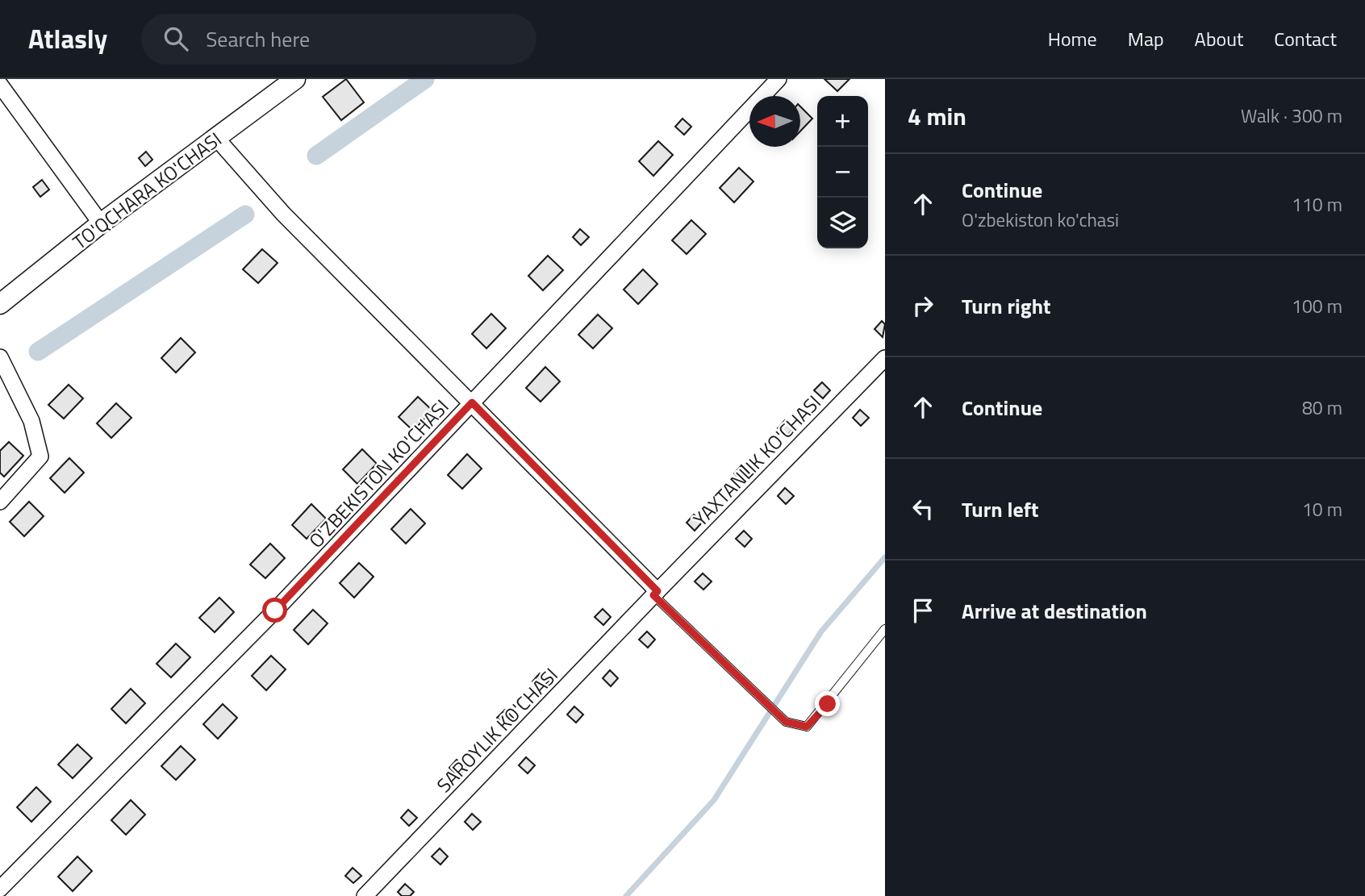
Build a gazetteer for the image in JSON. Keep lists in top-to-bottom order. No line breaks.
{"streets":{"street":["TO'QCHARA KO'CHASI","YAXTANLIK KO'CHASI","O'ZBEKISTON KO'CHASI","SAROYLIK KO'CHASI"]},"crossings":[["YAXTANLIK KO'CHASI","SAROYLIK KO'CHASI"]],"north":"left","page":{"header":"Atlasly","search":"Search here","nav":["Home","Map","About","Contact"],"heading":["4 min","Walk · 300 m"],"map_buttons":["+","−"],"list":[["Continue","O'zbekiston ko'chasi","110 m"],["Turn right","100 m"],["Continue","80 m"],["Turn left","10 m"],"Arrive at destination"]}}
